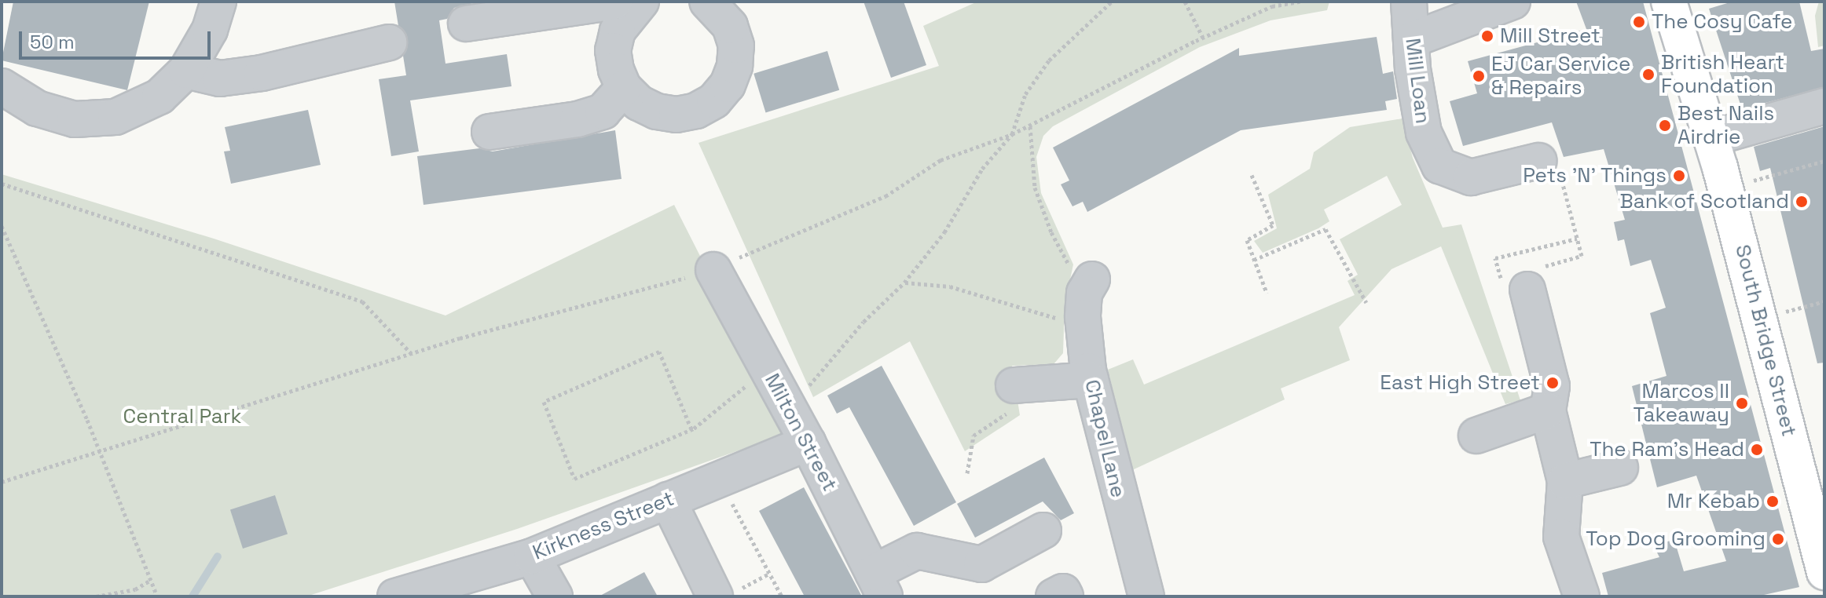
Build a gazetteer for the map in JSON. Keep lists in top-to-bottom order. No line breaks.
{"streets":{"main road":["South Bridge Street"],"street":["Mill Loan","Milton Street","Chapel Lane","Kirkness Street"]},"crossings":[["Milton Street","Kirkness Street"]],"parks":["Central Park"],"places":["The Cosy Cafe","Mill Street","British Heart Foundation","EJ Car Service & Repairs","Best Nails Airdrie","Pets 'N' Things","Bank of Scotland","East High Street","Marcos II Takeaway","The Ram's Head","Mr Kebab","Top Dog Grooming"],"scale_bar":"50 m"}
